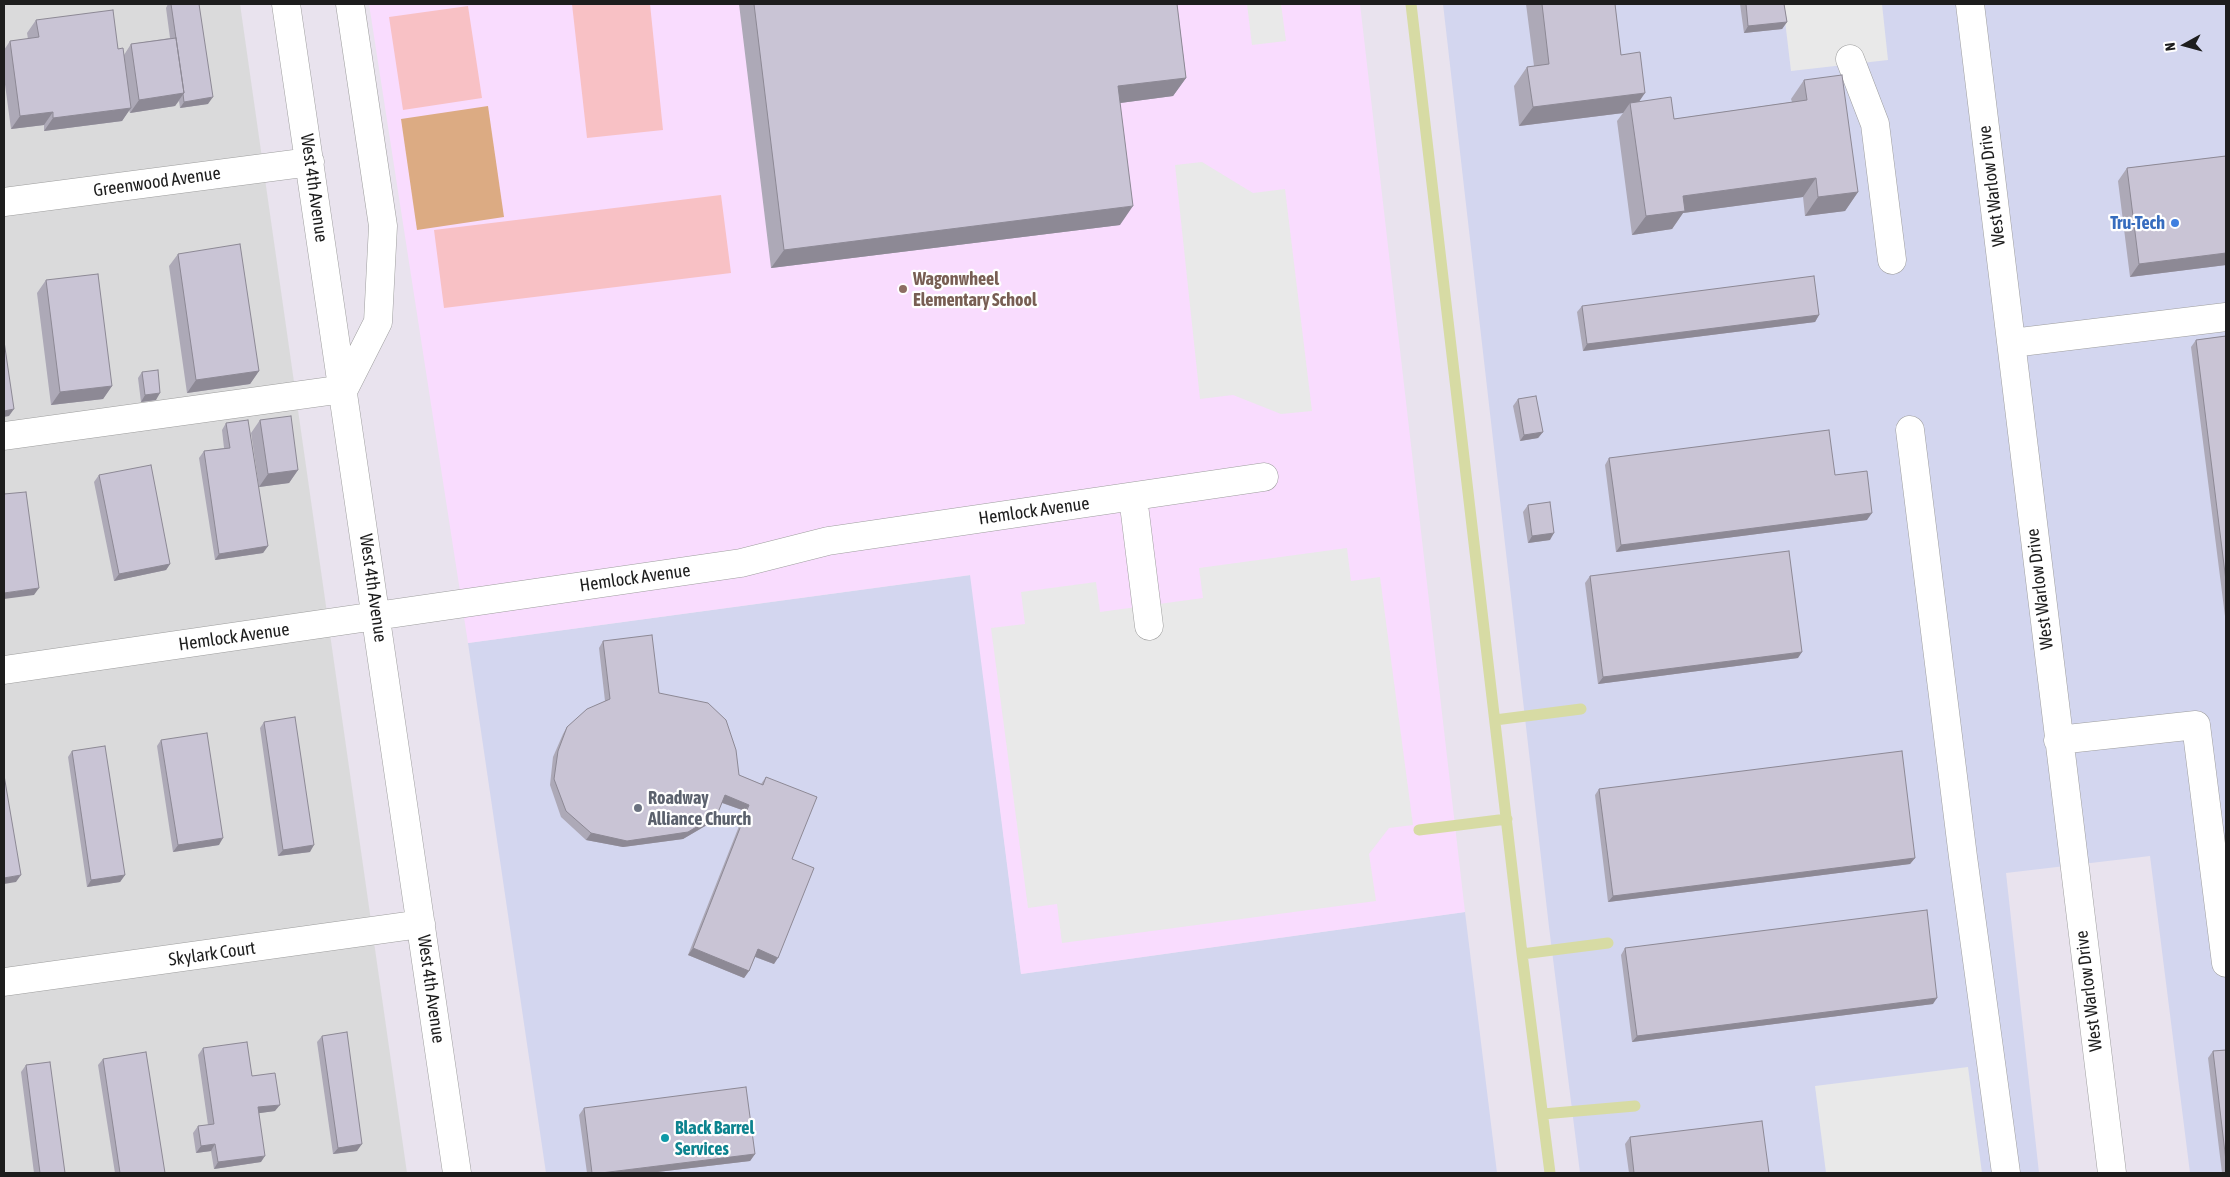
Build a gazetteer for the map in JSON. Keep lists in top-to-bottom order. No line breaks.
{"streets":{"street":["Greenwood Avenue","West Warlow Drive","West 4th Avenue","Hemlock Avenue","Skylark Court"]},"crossings":[["Greenwood Avenue","West 4th Avenue"],["West 4th Avenue","Hemlock Avenue"],["West 4th Avenue","Skylark Court"]],"places":["Tru-Tech","Wagonwheel Elementary School","Roadway Alliance Church","Black Barrel Services"],"north":"left"}
